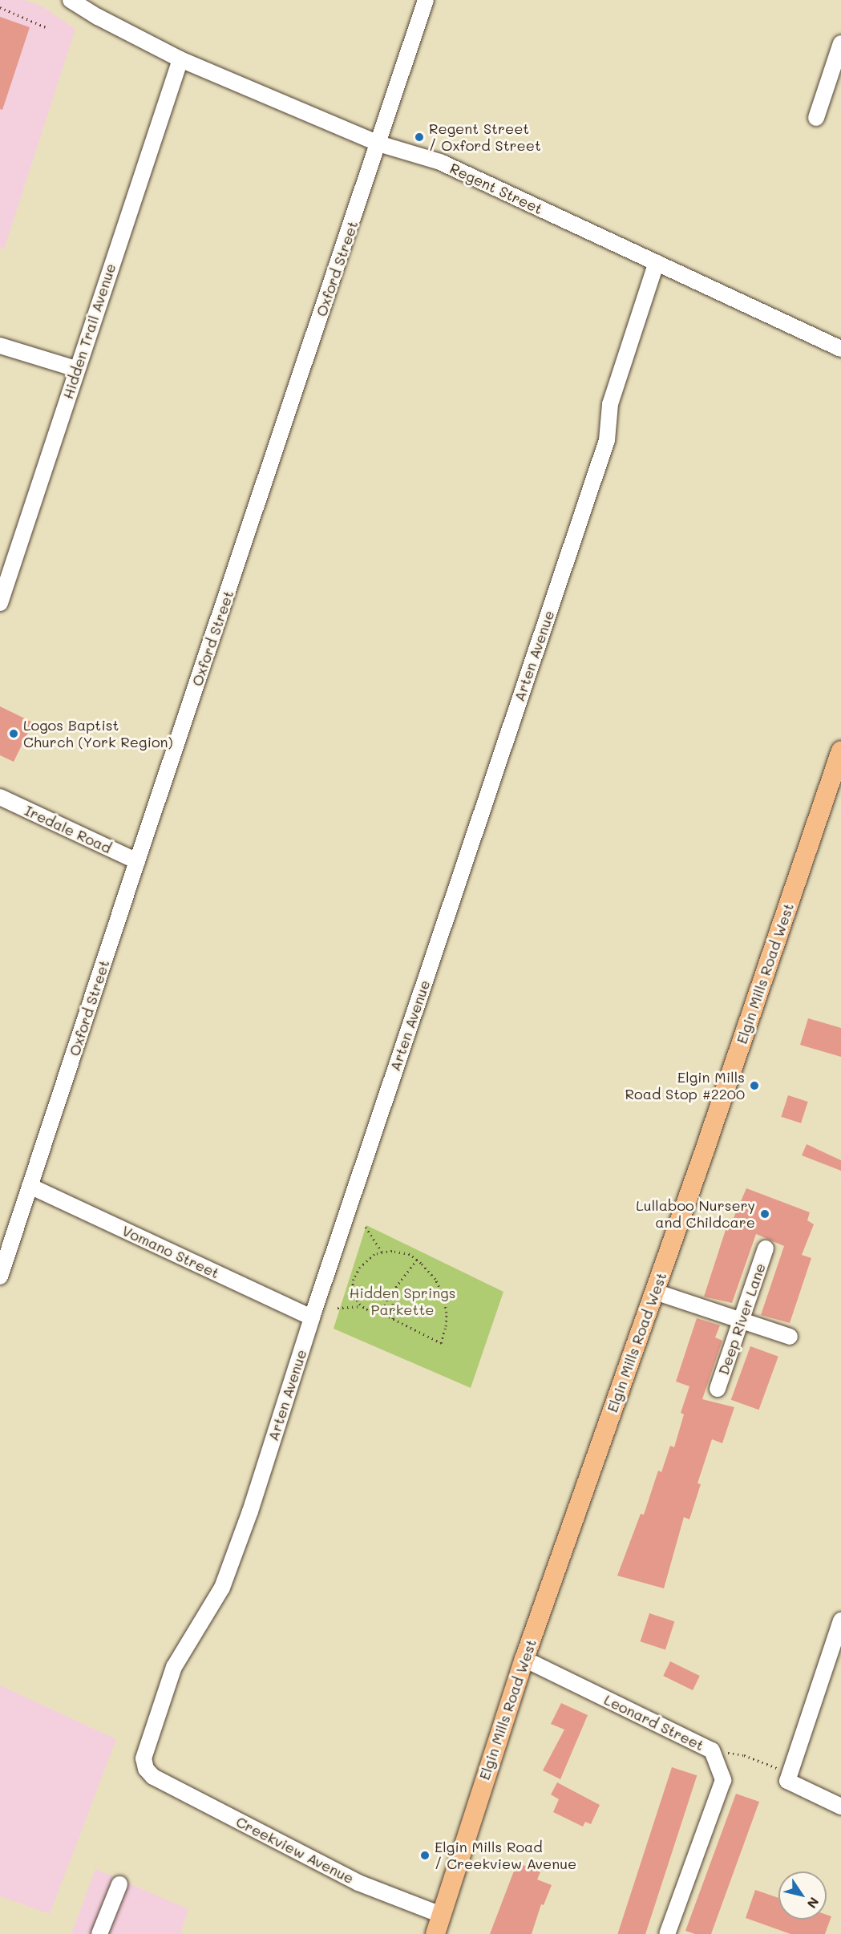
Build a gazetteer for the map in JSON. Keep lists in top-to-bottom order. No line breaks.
{"streets":{"main road":["Elgin Mills Road West"],"street":["Regent Street","Oxford Street","Hidden Trail Avenue","Arten Avenue","Iredale Road","Vomano Street","Deep River Lane","Leonard Street","Creekview Avenue"]},"crossings":[["Regent Street","Oxford Street"],["Regent Street","Hidden Trail Avenue"],["Regent Street","Arten Avenue"],["Oxford Street","Iredale Road"],["Oxford Street","Vomano Street"],["Arten Avenue","Vomano Street"],["Arten Avenue","Creekview Avenue"],["Elgin Mills Road West","Leonard Street"],["Elgin Mills Road West","Creekview Avenue"]],"parks":["Hidden Springs Parkette"],"places":["Regent Street / Oxford Street","Logos Baptist Church (York Region)","Elgin Mills Road Stop #2200","Lullaboo Nursery and Childcare","Elgin Mills Road / Creekview Avenue"],"north":"bottom right"}
